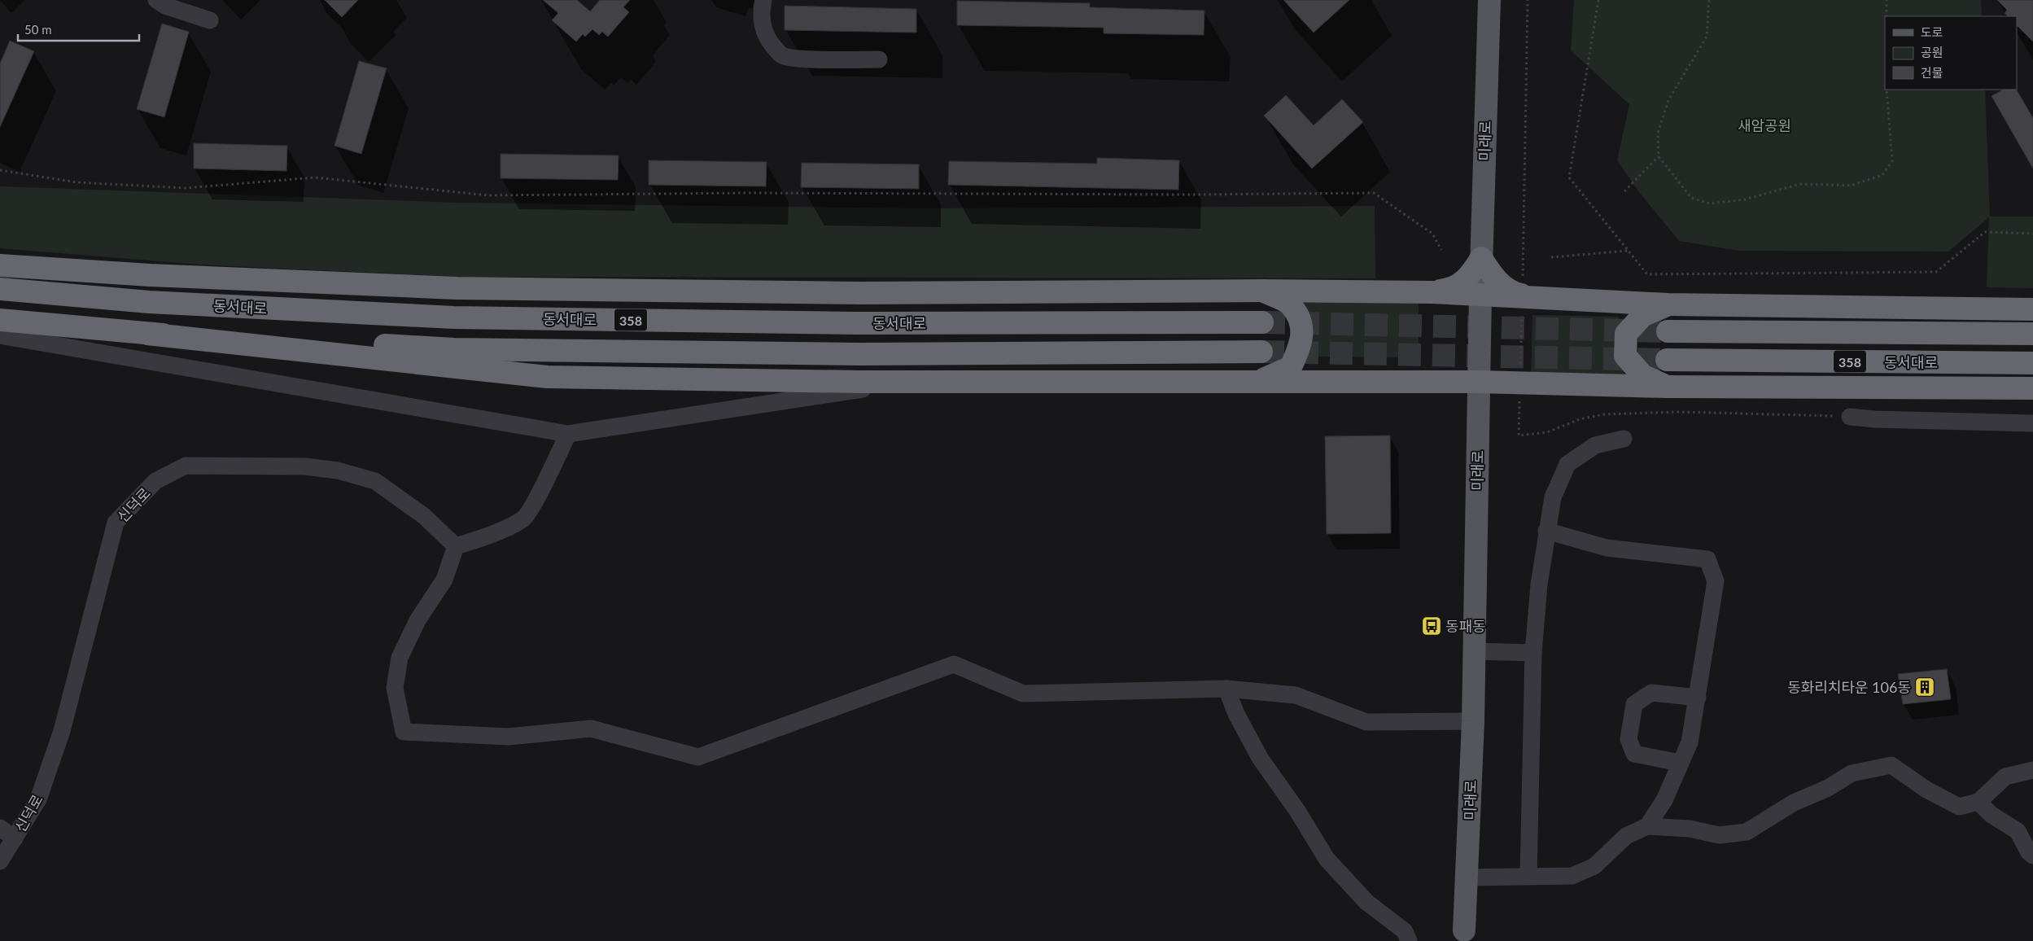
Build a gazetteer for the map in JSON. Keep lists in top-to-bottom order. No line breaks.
{"streets":{"highway":["동서대로","358"],"main road":["미래로"],"street":["신덕로"]},"parks":["새암공원"],"places":{"bus stop":["동패동"],"building":["동화리치타운 106동"]},"legend":["도로","공원","건물"],"scale_bar":"50 m"}
